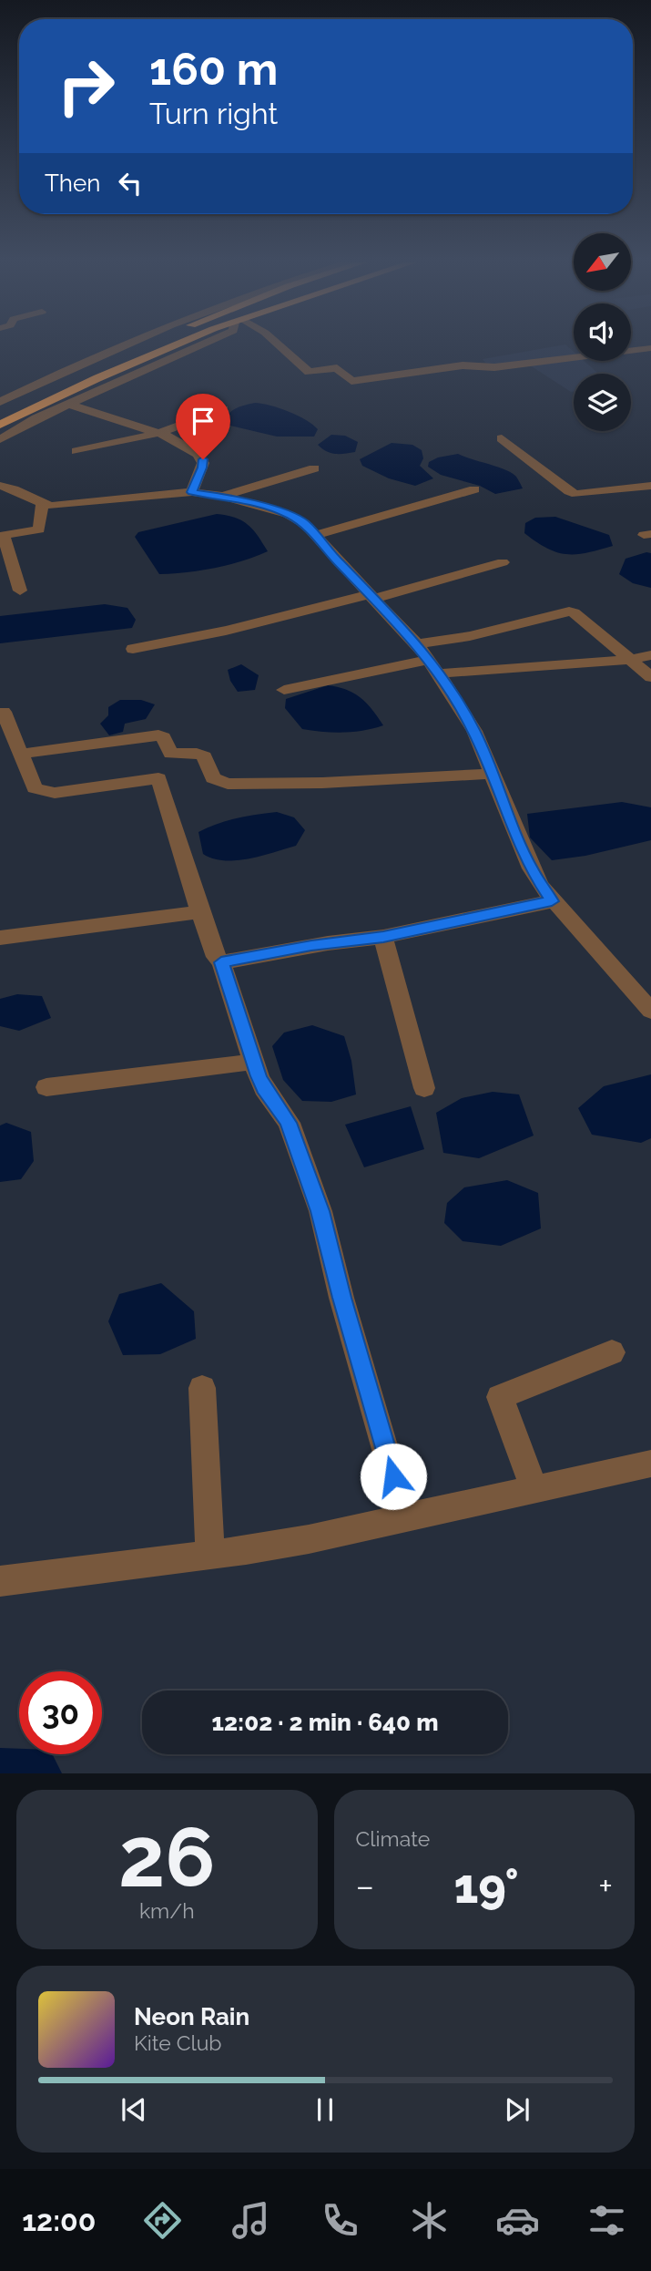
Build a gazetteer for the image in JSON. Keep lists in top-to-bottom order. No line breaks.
{"north":"bottom left","page":{"turn":["160 m","Turn right"],"then":"Then","limit":"30","trip":"12:02 · 2 min · 640 m","tile":[["26","km/h"],"Climate"],"heat":["−","19°","+"],"song":["Neon Rain","Kite Club"],"tabs":"12:00"}}
